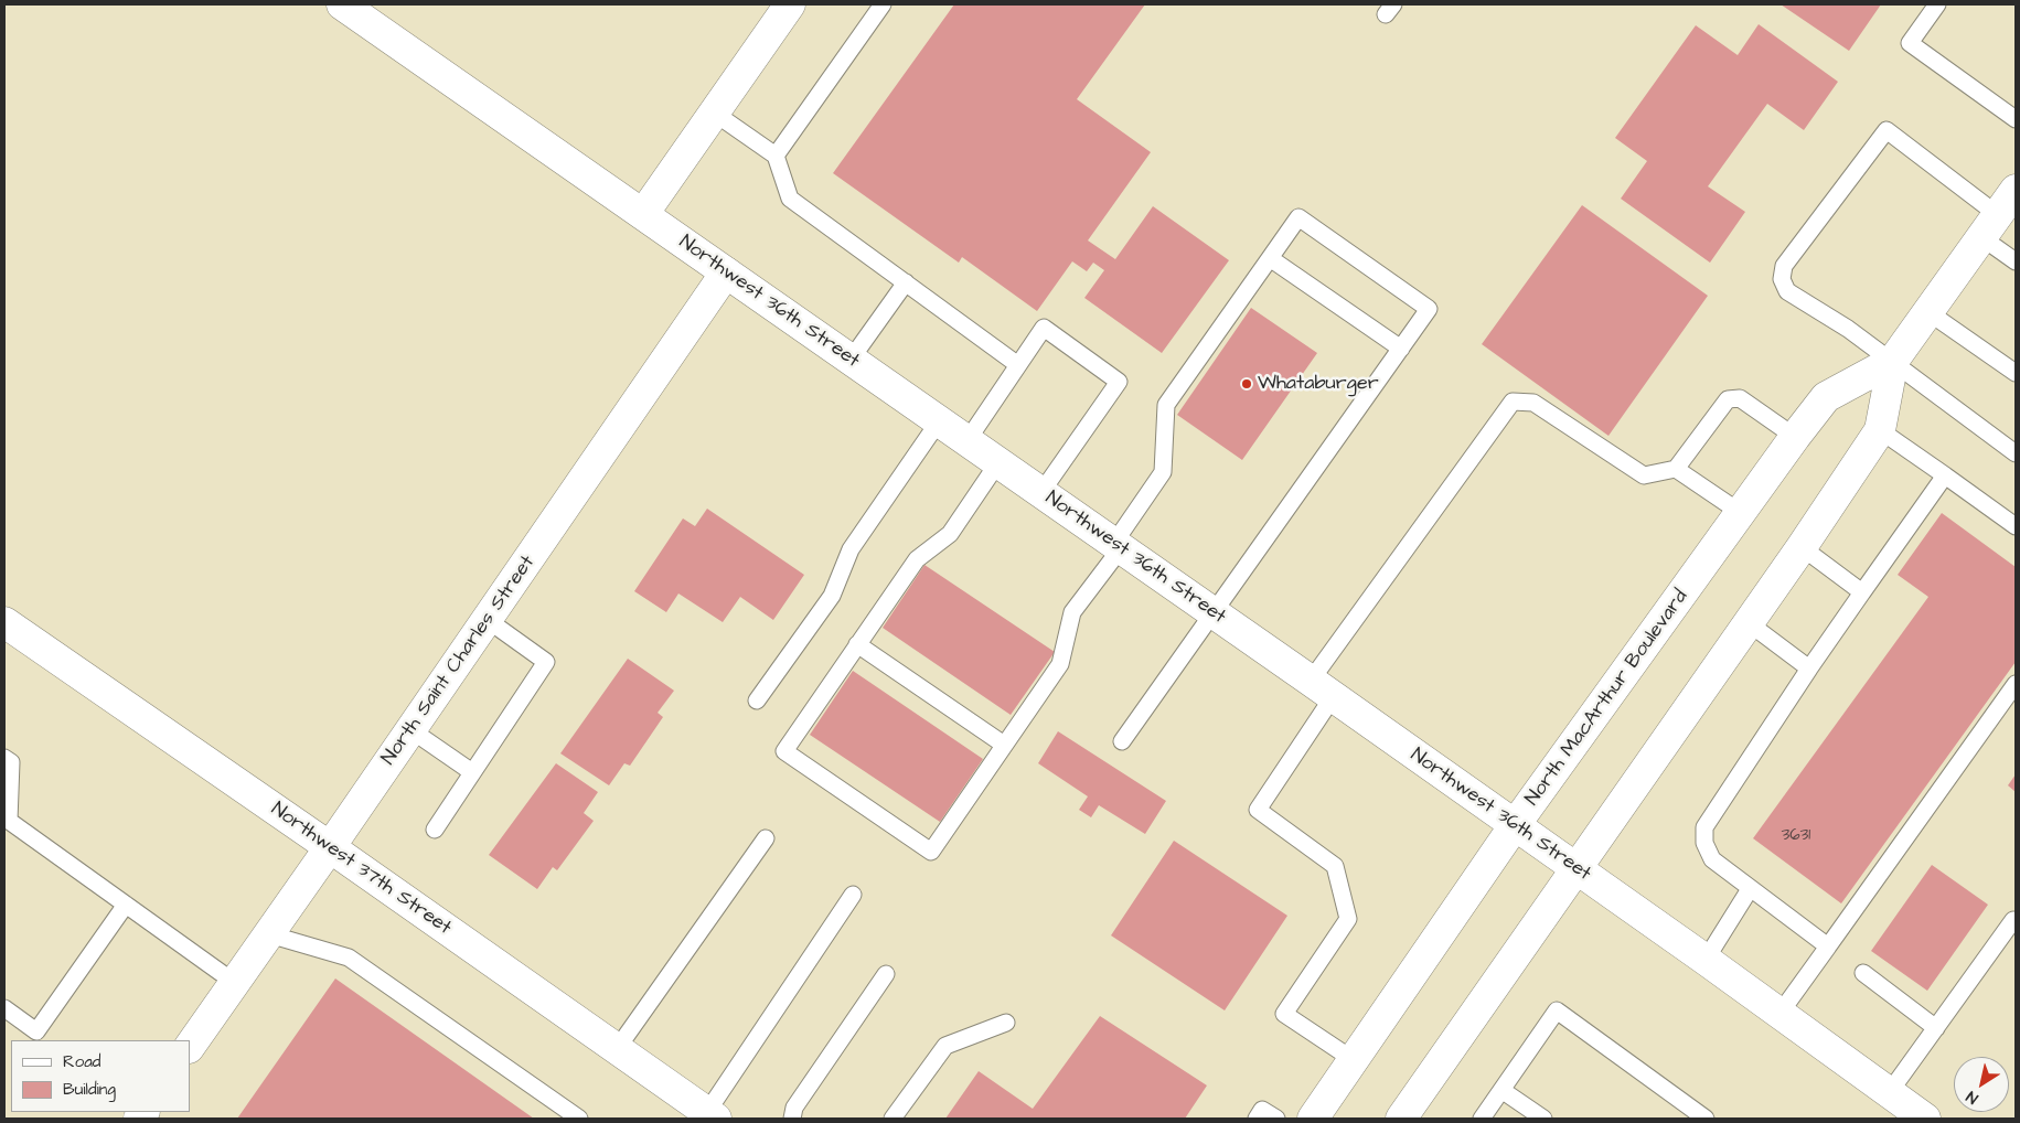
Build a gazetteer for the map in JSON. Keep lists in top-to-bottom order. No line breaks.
{"streets":{"main road":["Northwest 36th Street","North Saint Charles Street","North MacArthur Boulevard","Northwest 37th Street"]},"crossings":[["Northwest 36th Street","North Saint Charles Street"],["Northwest 36th Street","North MacArthur Boulevard"],["North Saint Charles Street","Northwest 37th Street"]],"places":["Whataburger"],"house_numbers":["3631"],"legend":["Road","Building"],"north":"bottom left"}
